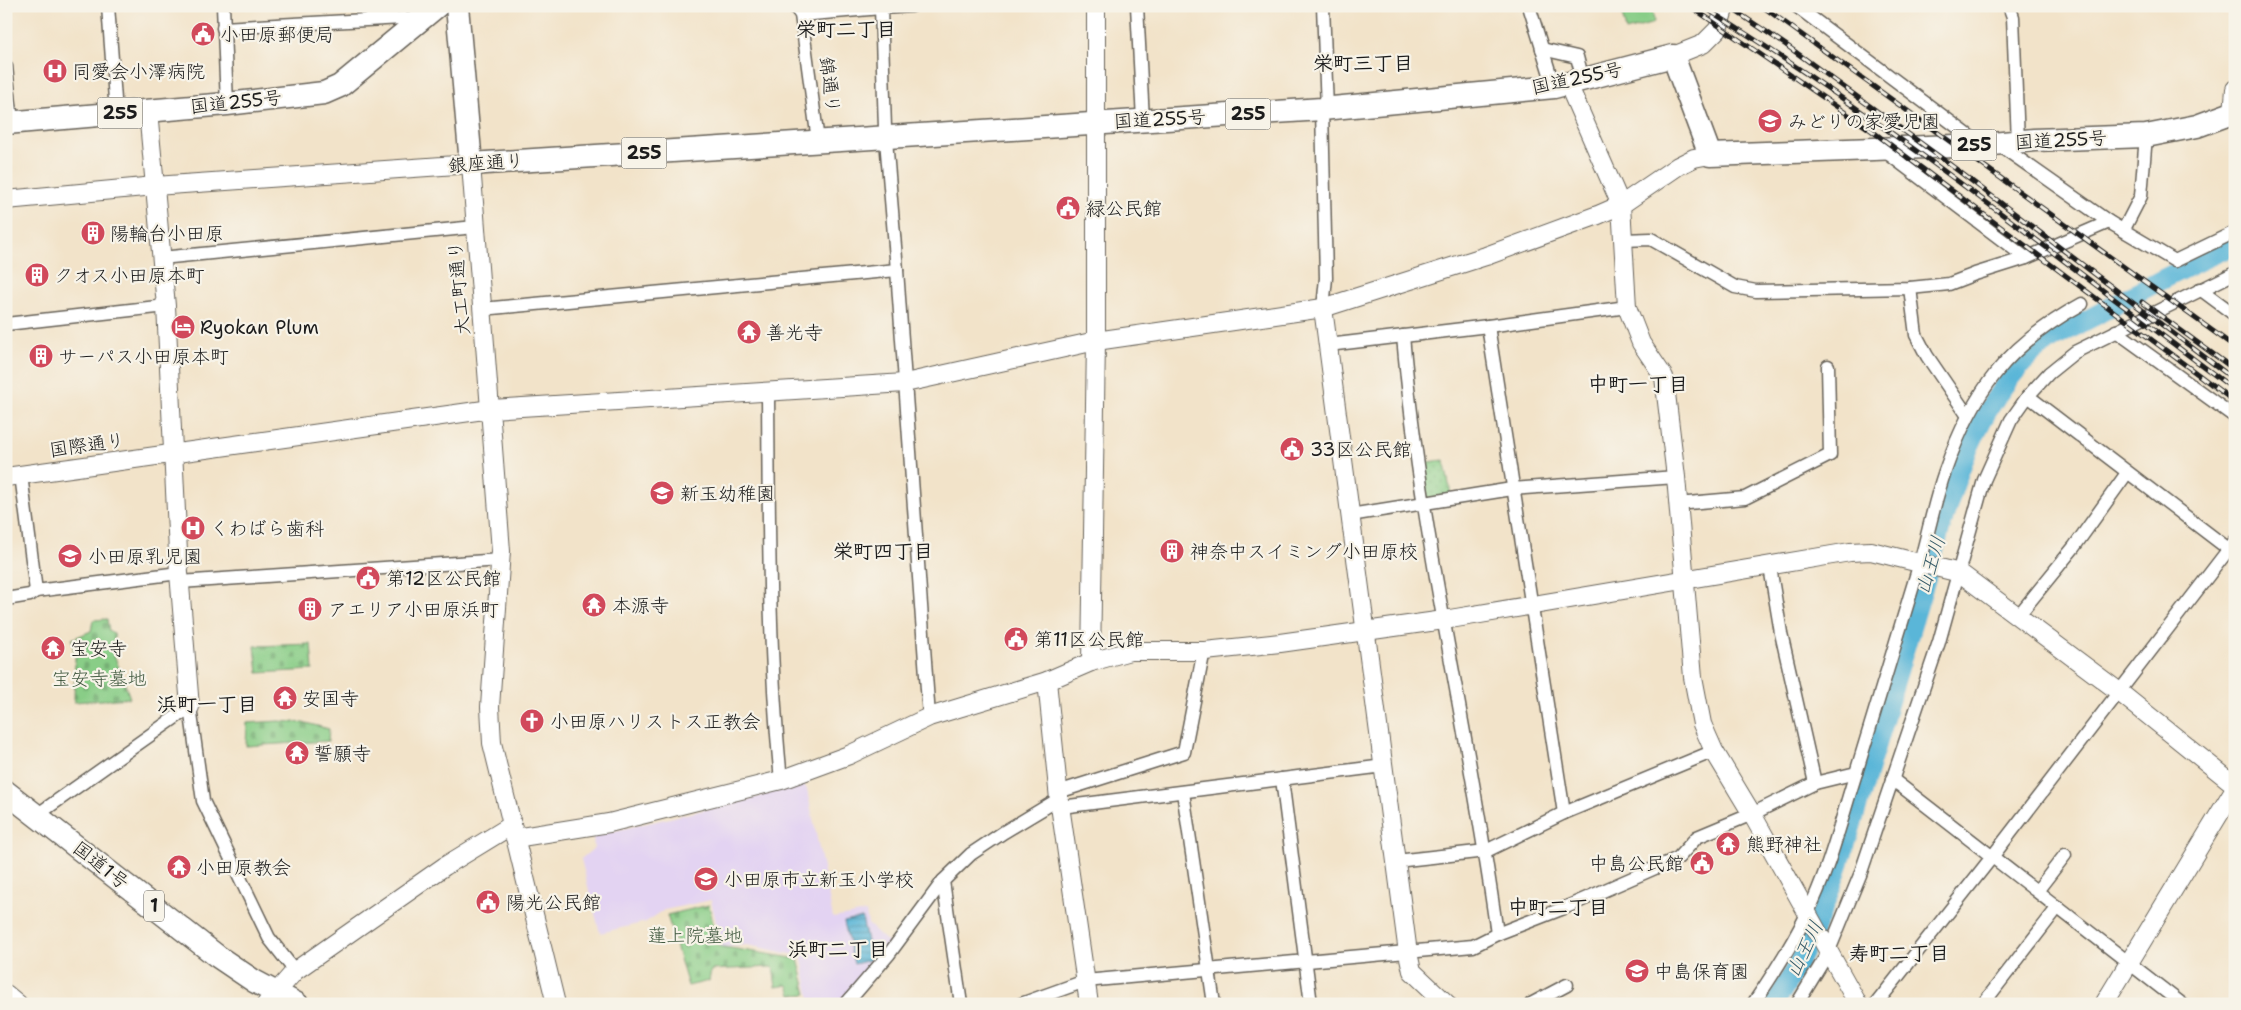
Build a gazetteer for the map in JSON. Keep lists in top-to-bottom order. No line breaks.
{"streets":{"highway":["国道255号","255","銀座通り","国道1号","1"],"street":["錦通り","大工町通り","国際通り"]},"crossings":[["国道255号","錦通り"],["国道255号","銀座通り"],["国道255号","国際通り"],["錦通り","銀座通り"],["銀座通り","大工町通り"],["大工町通り","国際通り"]],"districts":["栄町二丁目","栄町三丁目","中町一丁目","栄町四丁目","浜町一丁目","中町二丁目","浜町二丁目","寿町二丁目"],"water":["山王川"],"parks":["宝安寺墓地","蓮上院墓地"],"places":{"public building":["小田原郵便局","緑公民館","33区公民館","第12区公民館","第11区公民館","中島公民館","陽光公民館"],"hospital":["同愛会小澤病院","くわばら歯科"],"school or university":["みどりの家愛児園","新玉幼稚園","小田原乳児園","小田原市立新玉小学校","中島保育園"],"building":["陽輪台小田原","クオス小田原本町","サーパス小田原本町","神奈中スイミング小田原校","アエリア小田原浜町"],"hotel":["Ryokan Plum"],"temple":["善光寺","本源寺","宝安寺","安国寺","誓願寺","熊野神社","小田原教会"],"church":["小田原ハリストス正教会"]}}
